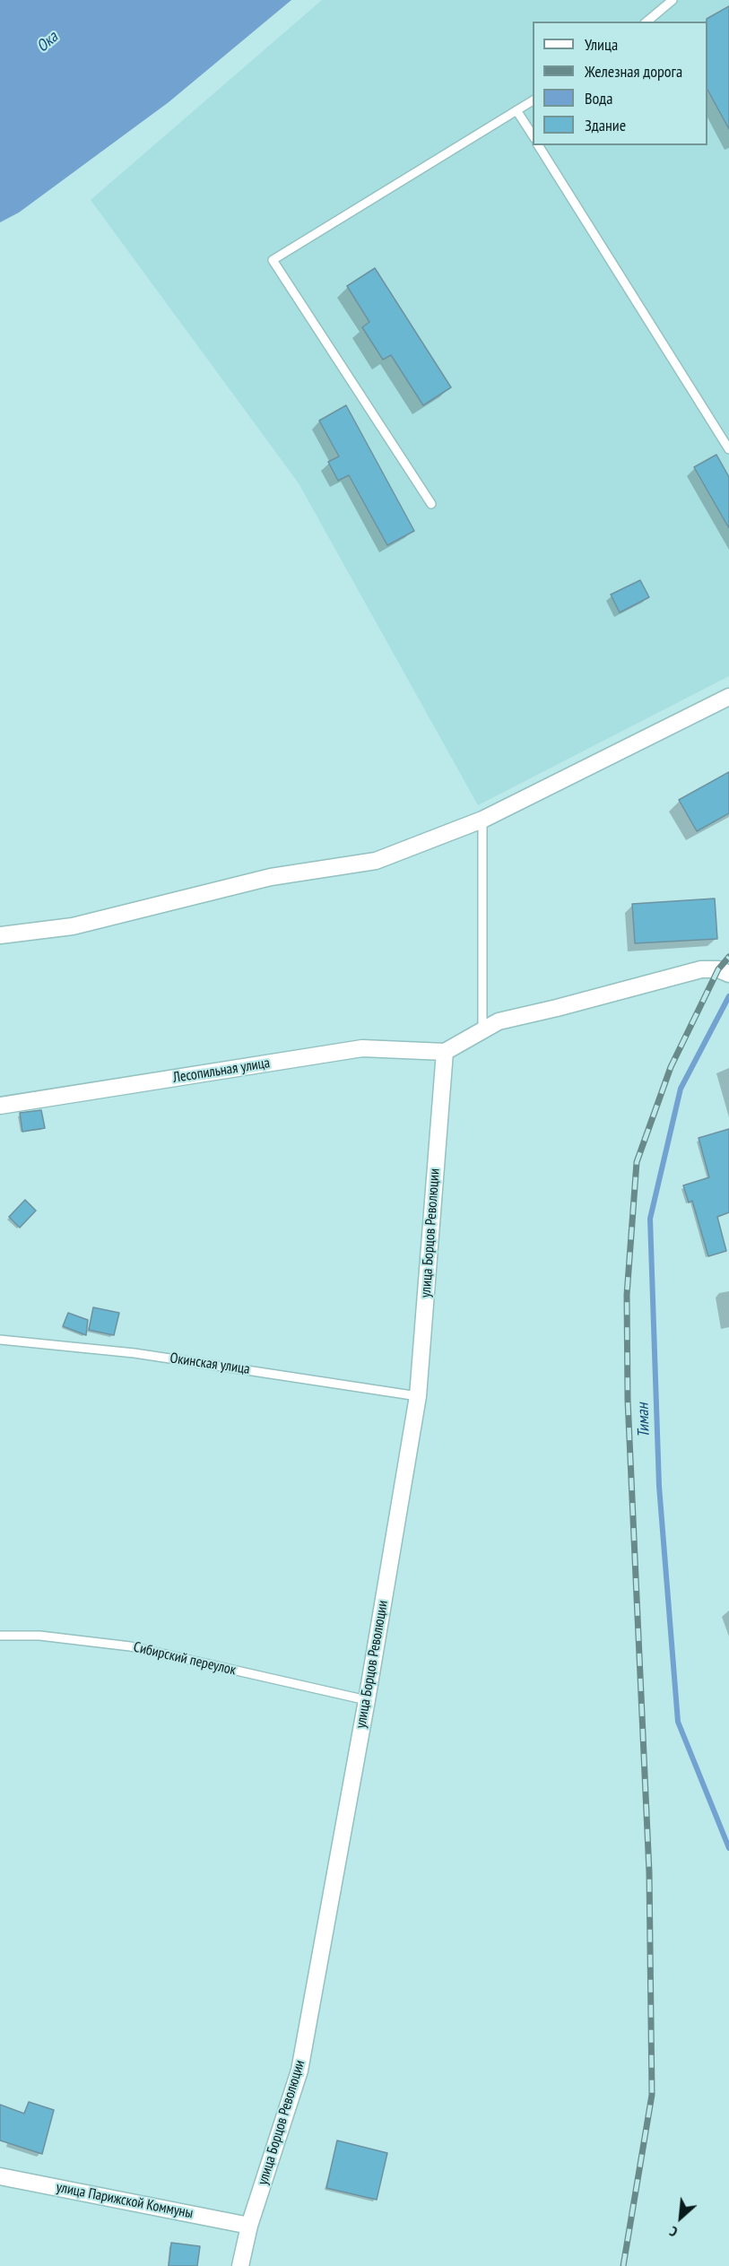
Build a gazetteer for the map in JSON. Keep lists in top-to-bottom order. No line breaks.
{"streets":{"street":["Лесопильная улица","улица Борцов Революции","улица Парижской Коммуны"],"lane":["Окинская улица","Сибирский переулок"]},"crossings":[["Лесопильная улица","улица Борцов Революции"],["улица Борцов Революции","Окинская улица"],["улица Борцов Революции","Сибирский переулок"],["улица Борцов Революции","улица Парижской Коммуны"]],"water":["Ока","Тиман"],"legend":["Улица","Железная дорога","Вода","Здание"],"north":"bottom left"}
